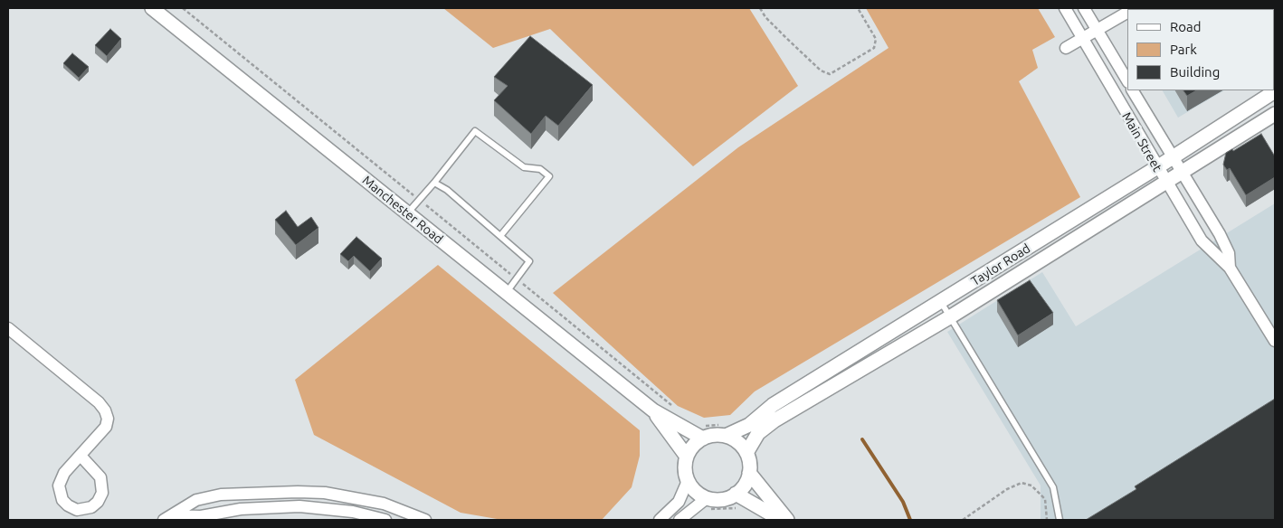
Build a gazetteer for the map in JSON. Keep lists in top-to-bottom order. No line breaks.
{"streets":{"street":["Main Street","Manchester Road","Taylor Road"]},"crossings":[["Main Street","Taylor Road"],["Manchester Road","Taylor Road"]],"legend":["Road","Park","Building"]}
